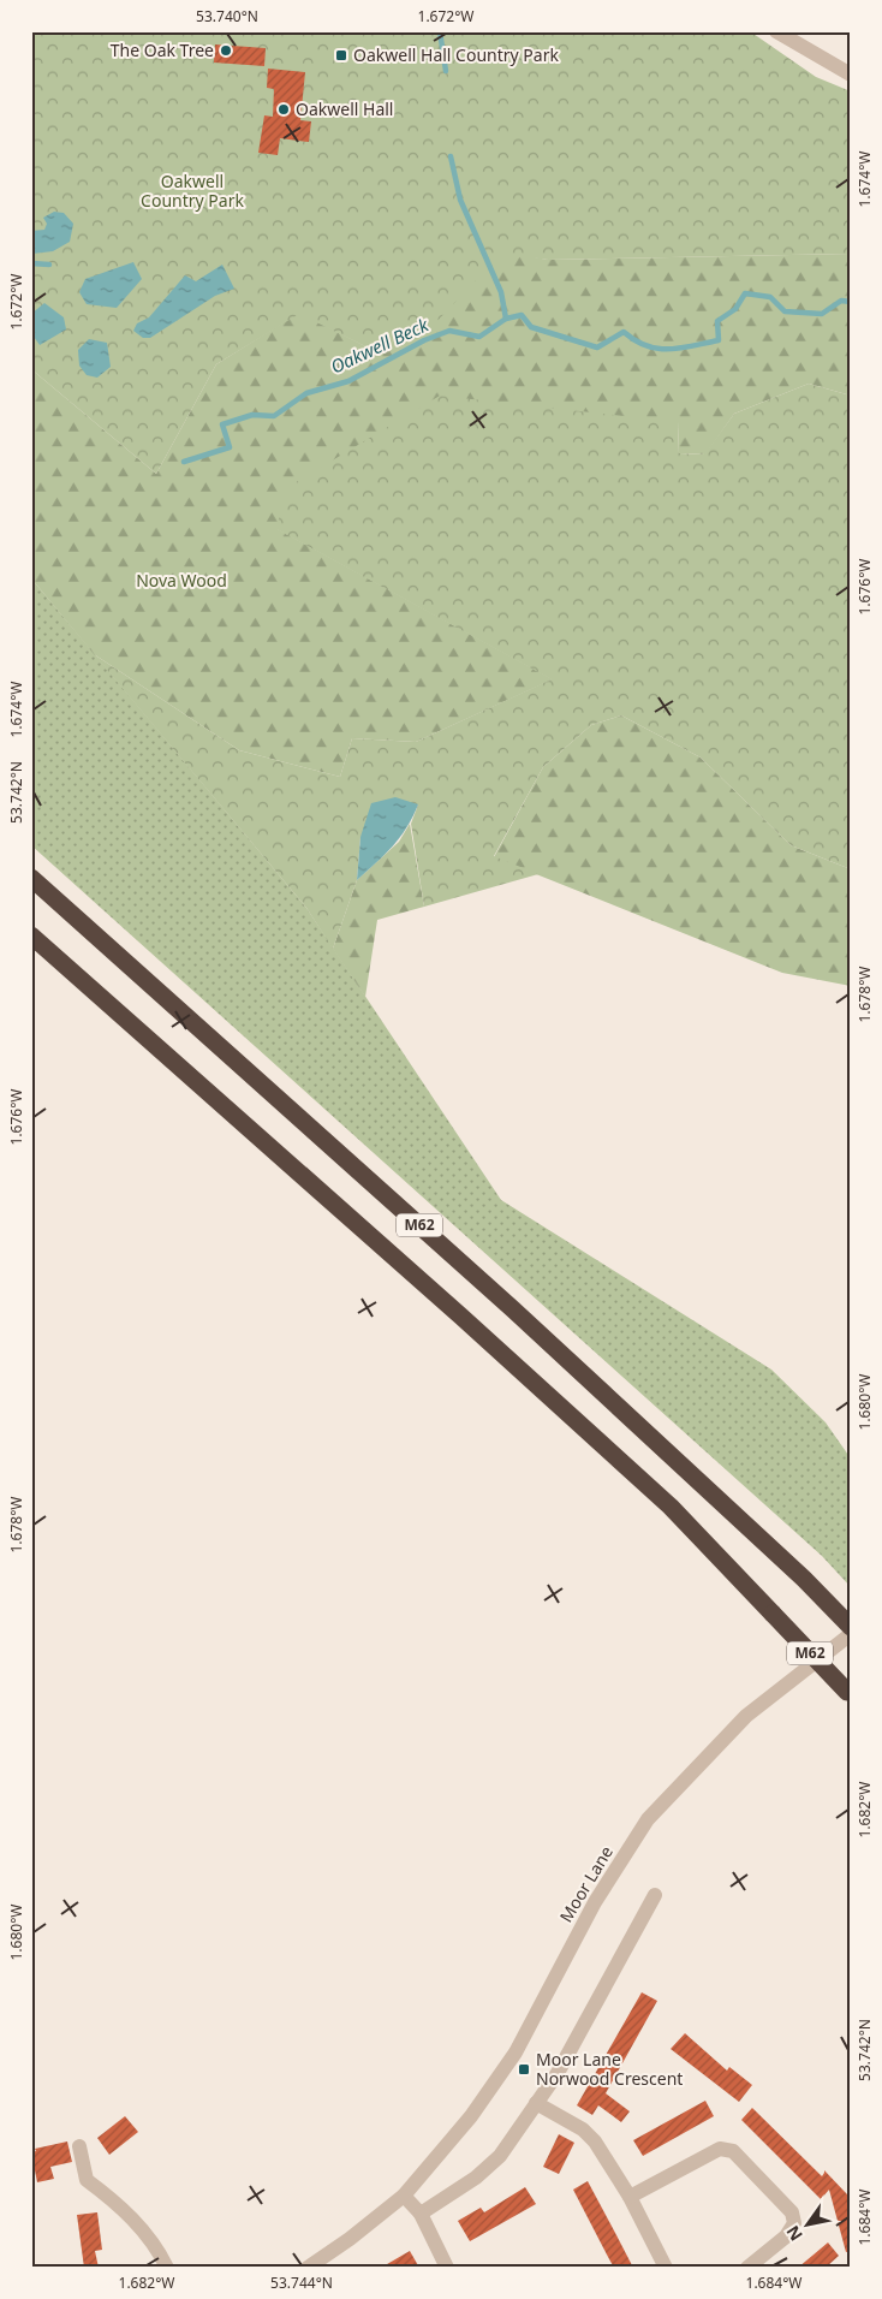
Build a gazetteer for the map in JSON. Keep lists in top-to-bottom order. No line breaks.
{"streets":{"highway":["M62"],"street":["Moor Lane"]},"water":["Oakwell Beck"],"parks":["Oakwell Country Park","Nova Wood"],"places":{"other":["The Oak Tree","Oakwell Hall"],"transit":["Oakwell Hall Country Park","Moor Lane Norwood Crescent"]},"north":"bottom left","coordinates":["53.740°N","1.672°W","1.674°W","1.676°W","53.742°N","1.678°W","1.680°W","1.682°W","1.684°W","53.744°N"]}
